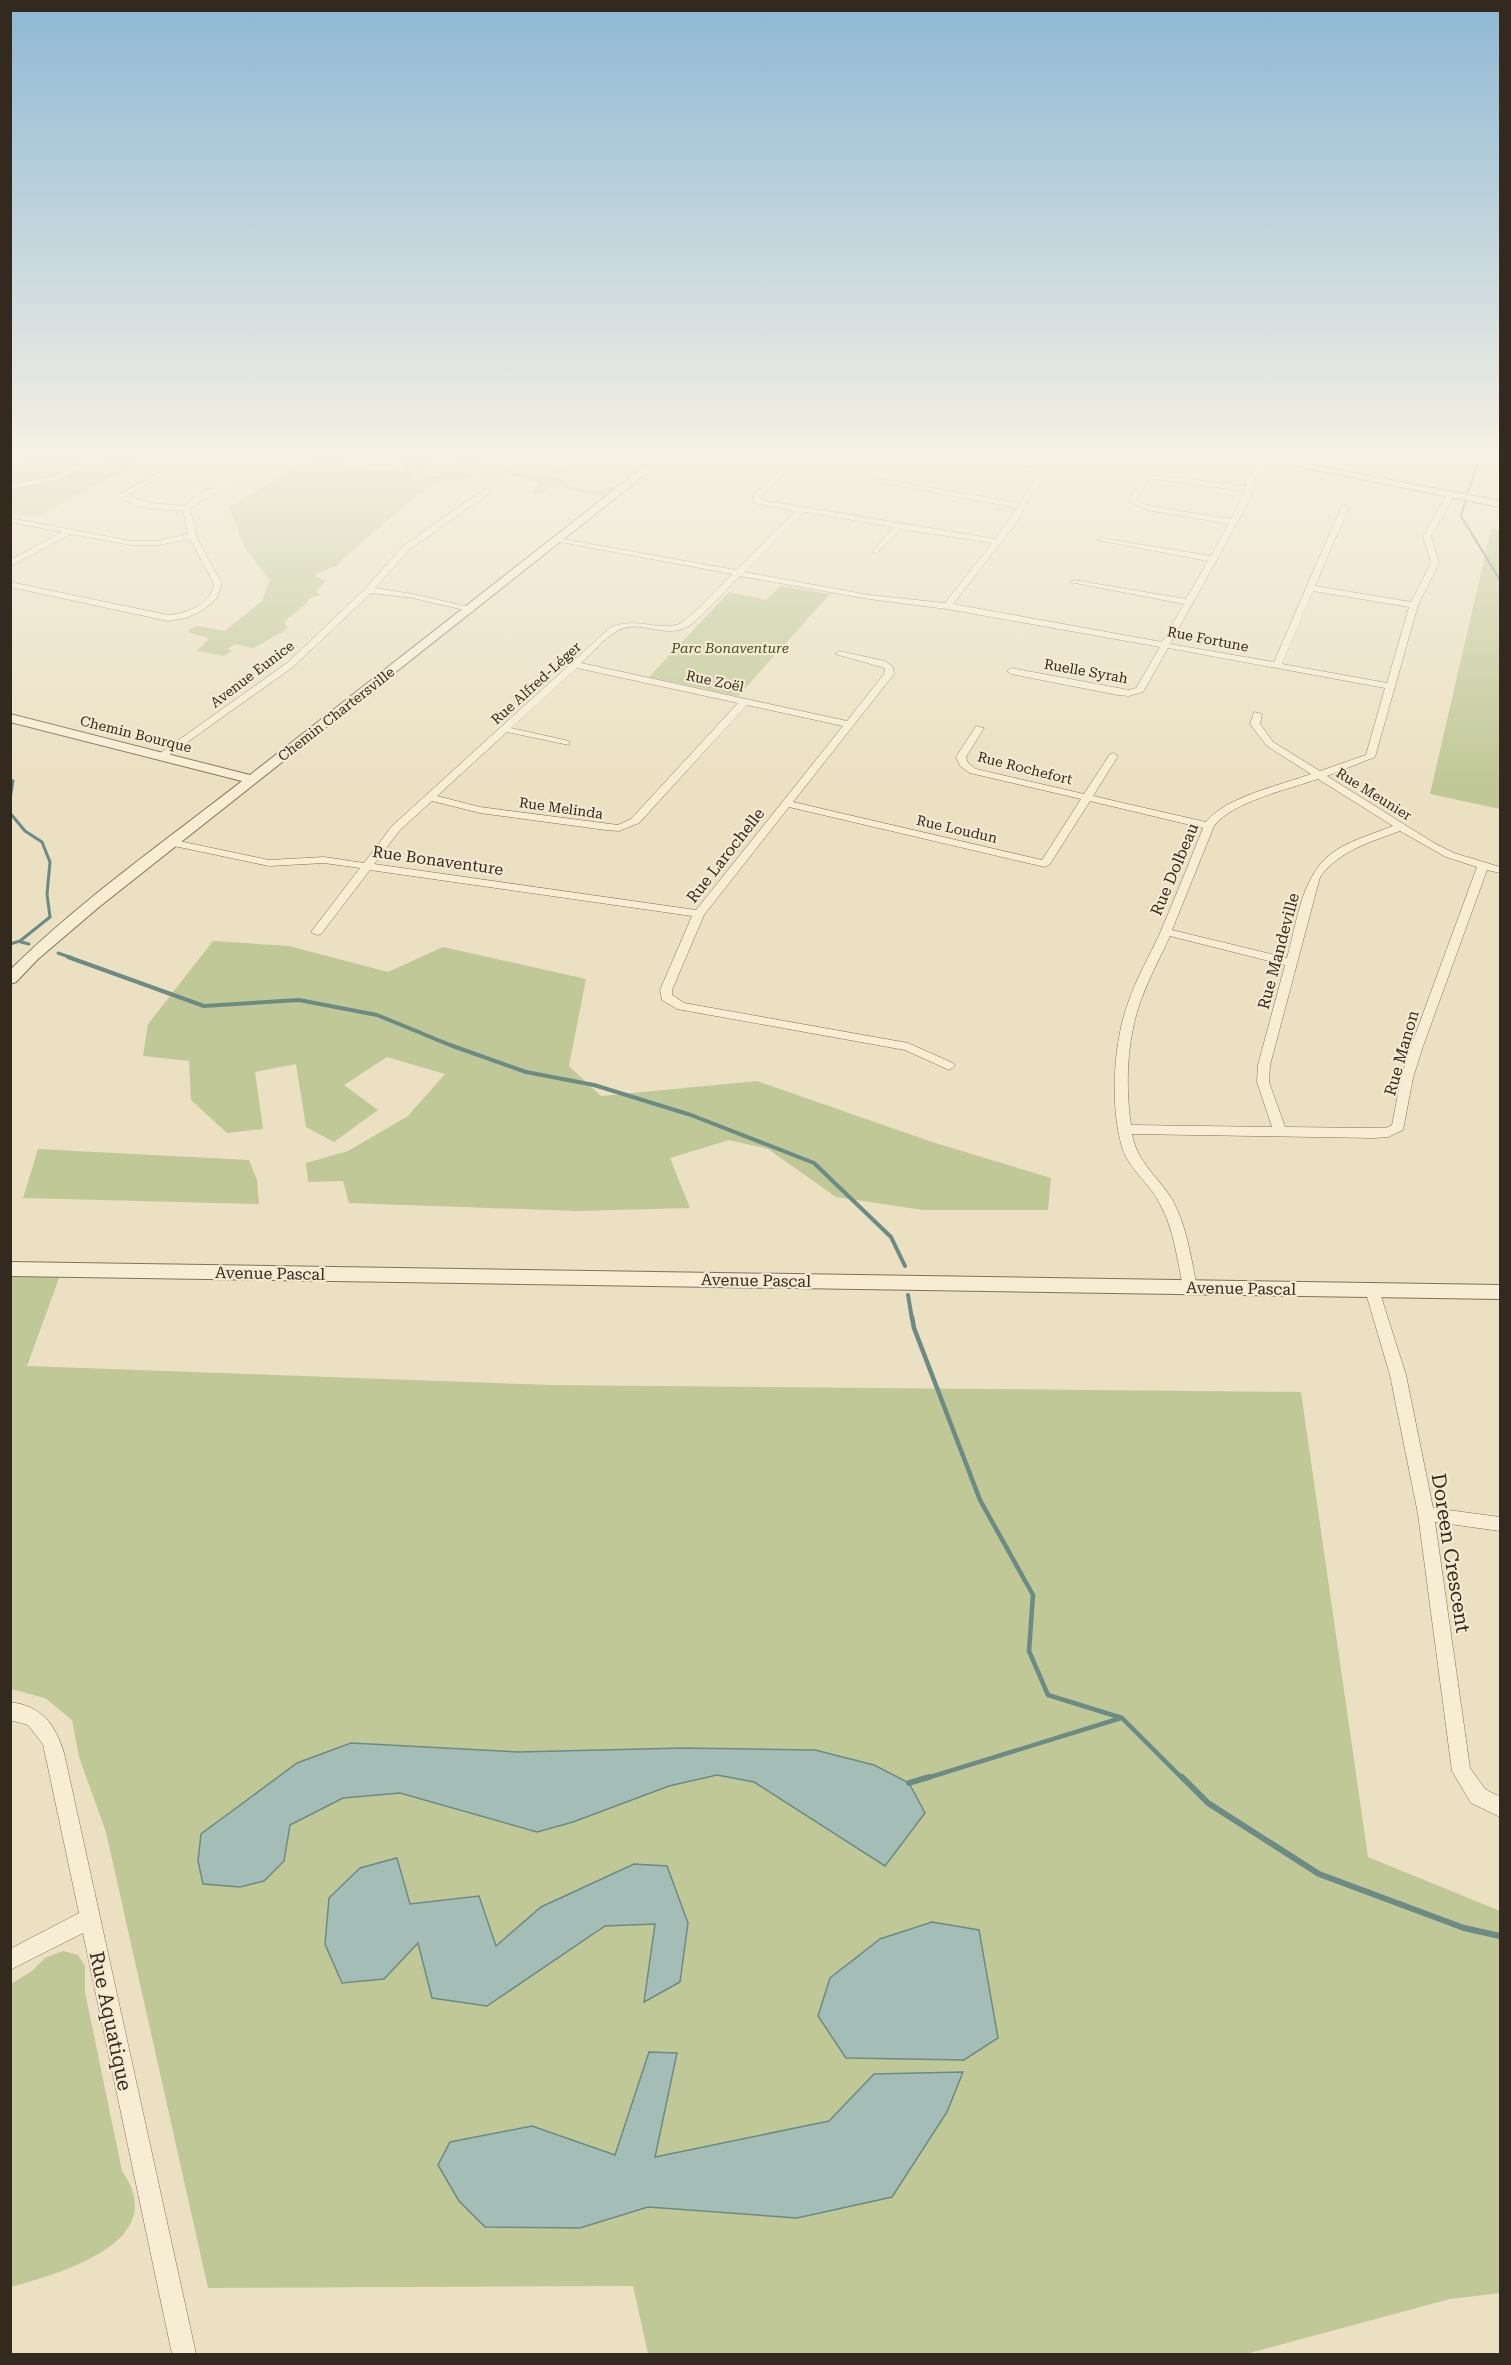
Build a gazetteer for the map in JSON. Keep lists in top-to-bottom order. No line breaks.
{"streets":{"street":["Rue Fortune","Ruelle Syrah","Avenue Eunice","Rue Zoël","Rue Alfred-Léger","Chemin Chartersville","Chemin Bourque","Rue Rochefort","Rue Meunier","Rue Melinda","Rue Loudun","Rue Larochelle","Rue Bonaventure","Rue Dolbeau","Rue Mandeville","Rue Manon","Avenue Pascal","Doreen Crescent","Rue Aquatique"]},"crossings":[["Rue Fortune","Ruelle Syrah"],["Rue Fortune","Rue Alfred-Léger"],["Rue Fortune","Rue Dolbeau"],["Avenue Eunice","Chemin Bourque"],["Rue Zoël","Rue Alfred-Léger"],["Rue Zoël","Rue Melinda"],["Rue Zoël","Rue Larochelle"],["Rue Alfred-Léger","Rue Melinda"],["Rue Alfred-Léger","Rue Bonaventure"],["Chemin Chartersville","Chemin Bourque"],["Chemin Chartersville","Rue Bonaventure"],["Rue Rochefort","Rue Loudun"],["Rue Rochefort","Rue Dolbeau"],["Rue Meunier","Rue Dolbeau"],["Rue Meunier","Rue Mandeville"],["Rue Meunier","Rue Manon"],["Rue Loudun","Rue Larochelle"],["Rue Larochelle","Rue Bonaventure"],["Rue Dolbeau","Rue Manon"],["Rue Dolbeau","Avenue Pascal"],["Rue Mandeville","Rue Manon"],["Avenue Pascal","Doreen Crescent"]],"parks":["Parc Bonaventure"]}
